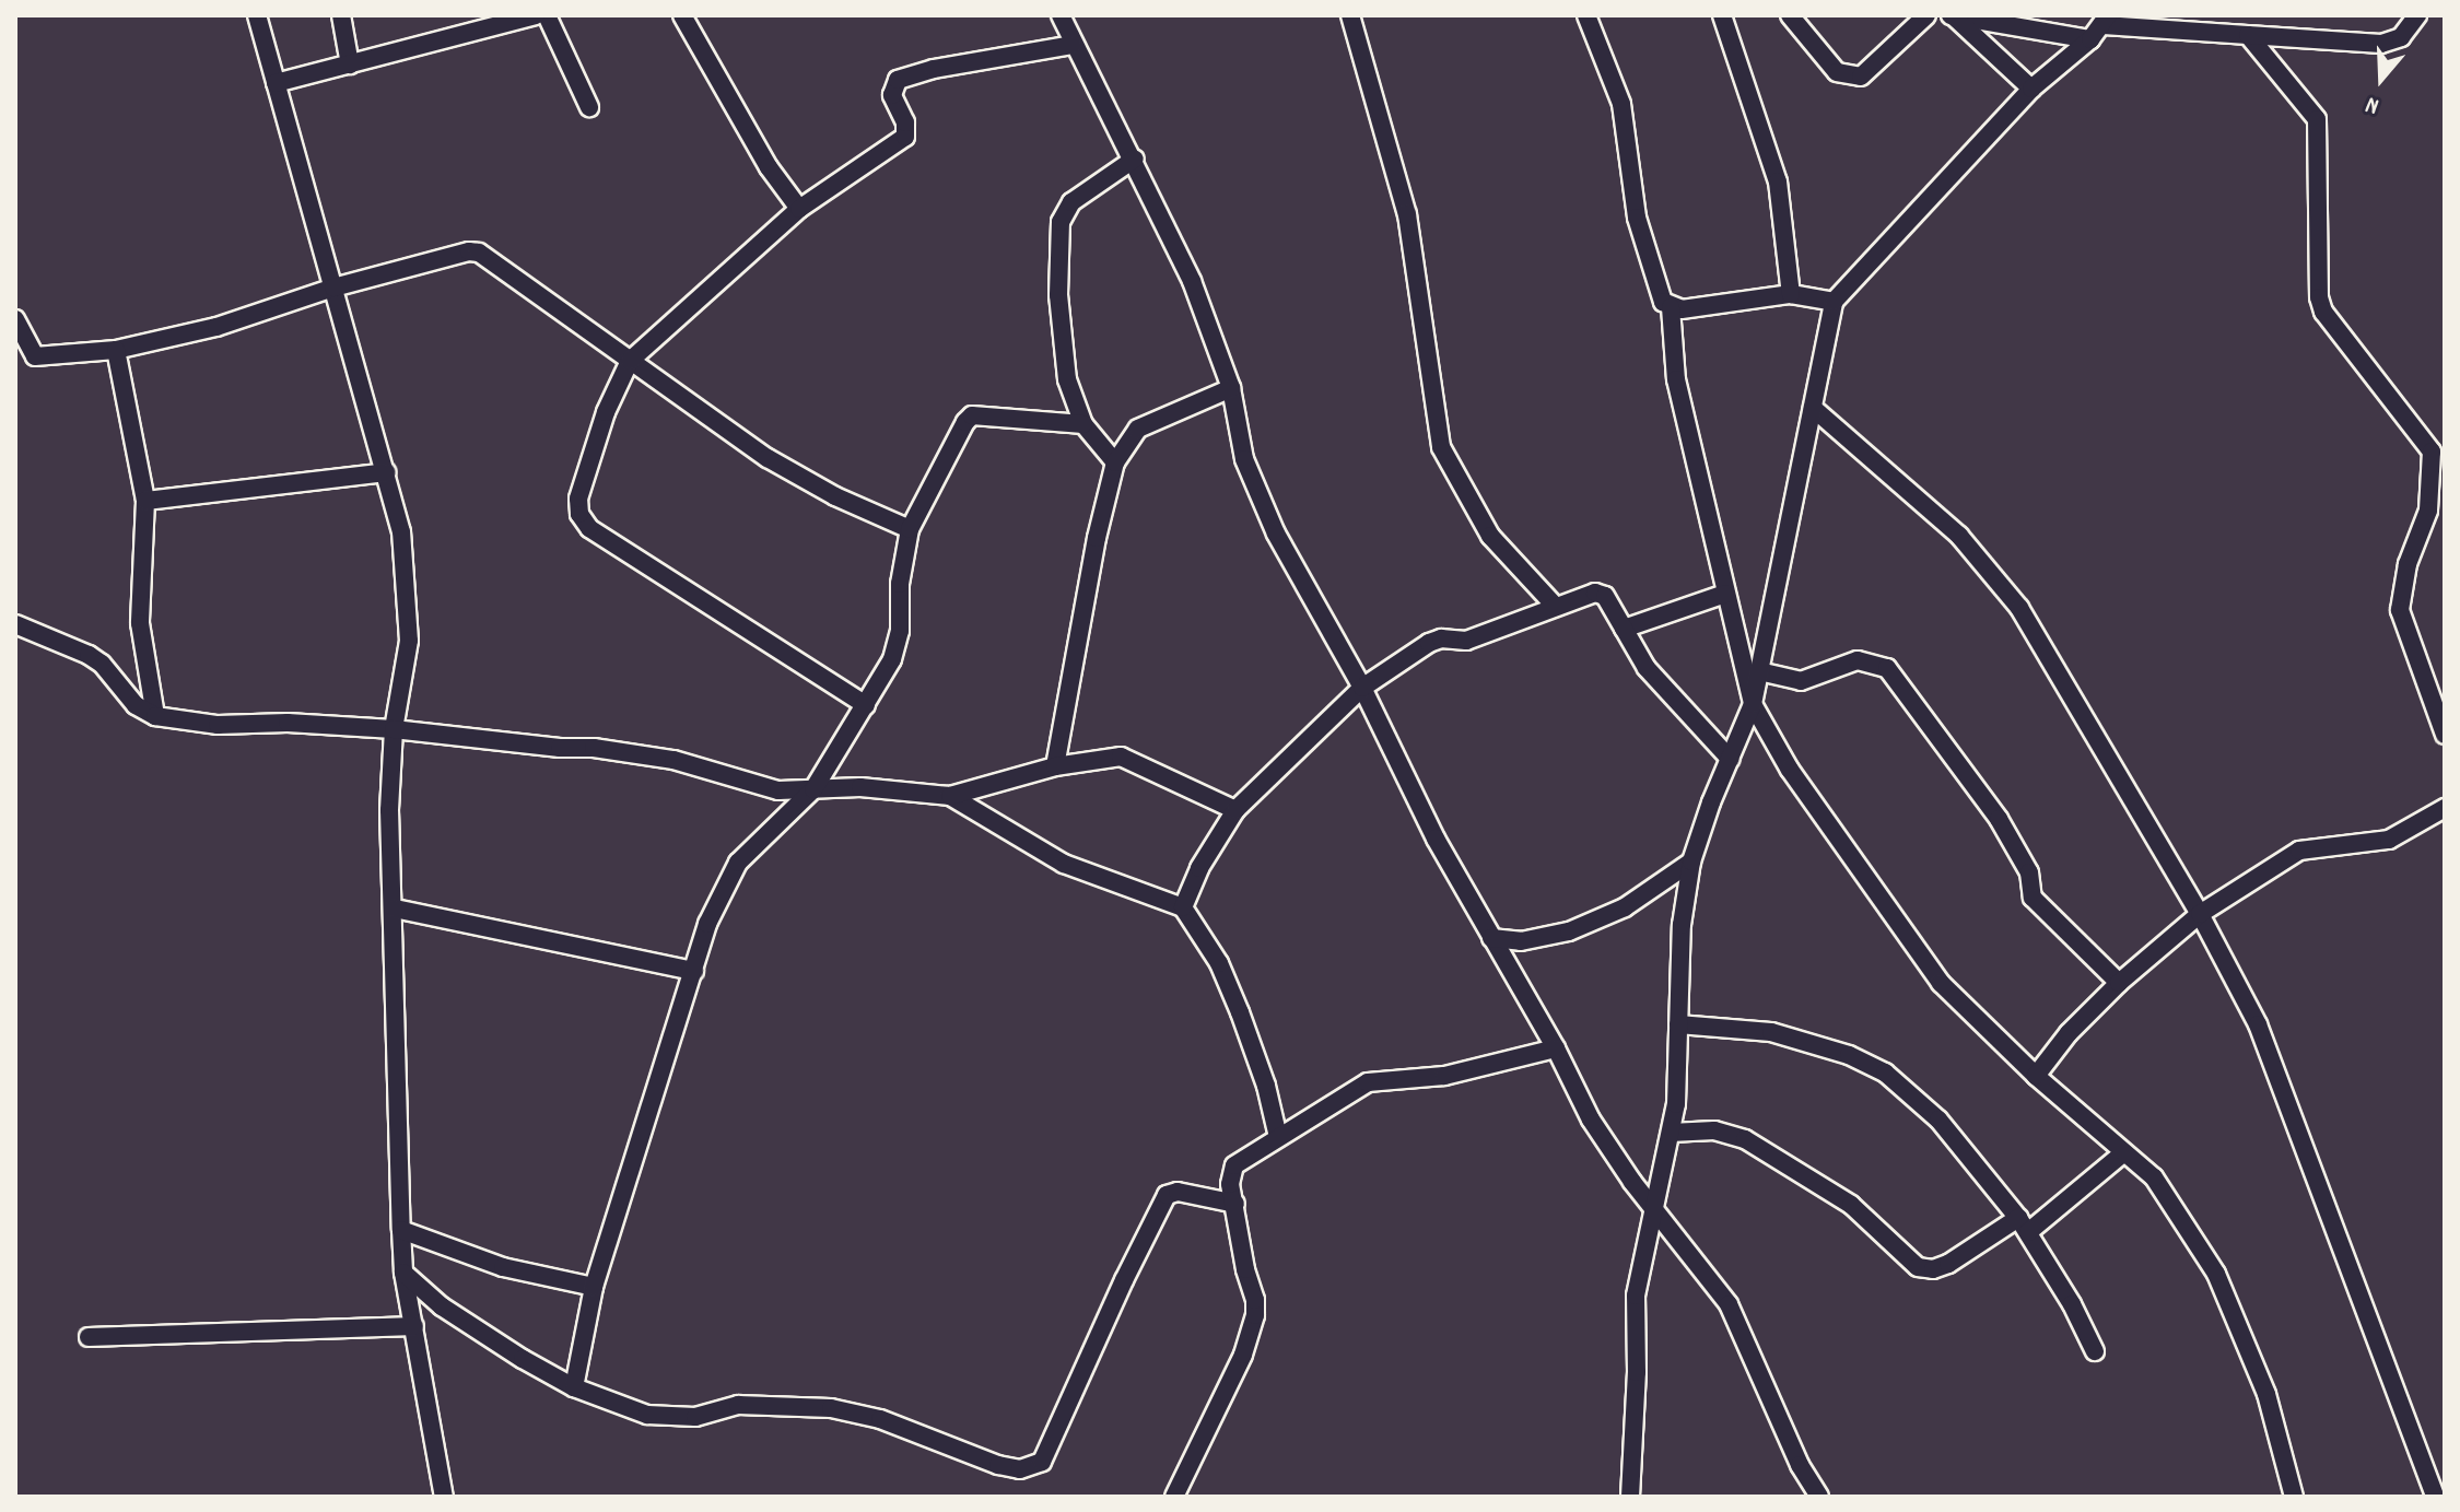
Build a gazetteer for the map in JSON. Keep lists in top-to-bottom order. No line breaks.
{"north":"bottom"}
